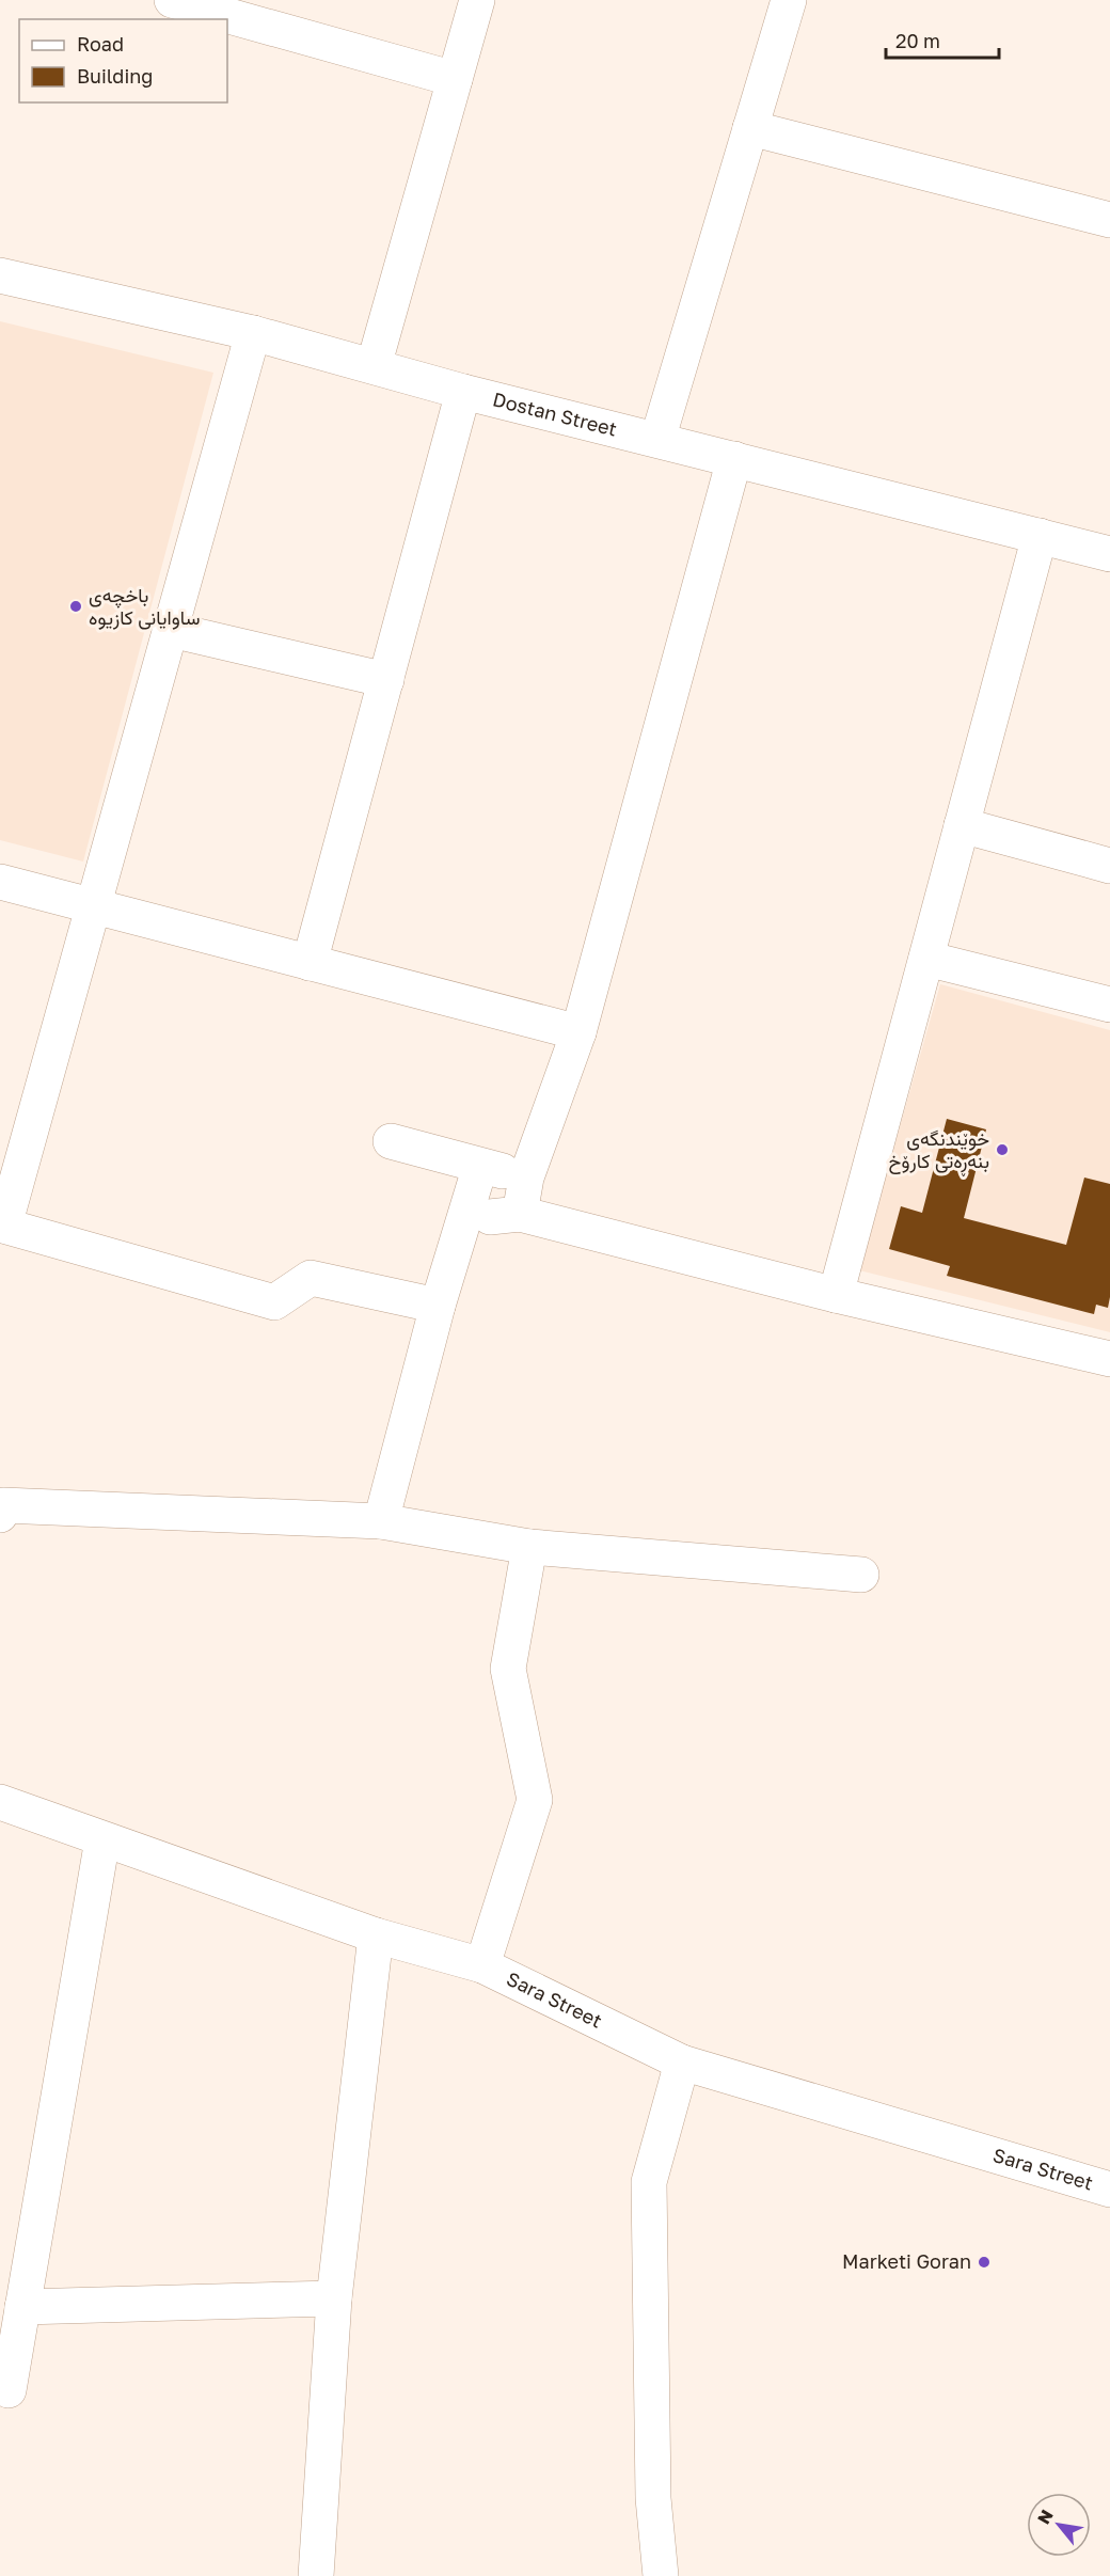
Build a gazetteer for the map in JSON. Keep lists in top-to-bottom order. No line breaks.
{"streets":{"street":["Dostan Street","Sara Street"]},"places":["باخچەی ساوایانی کازیوە","خوێندنگەی بنەڕەتی کارۆخ","Marketi Goran"],"legend":["Road","Building"],"scale_bar":"20 m","north":"top left"}
